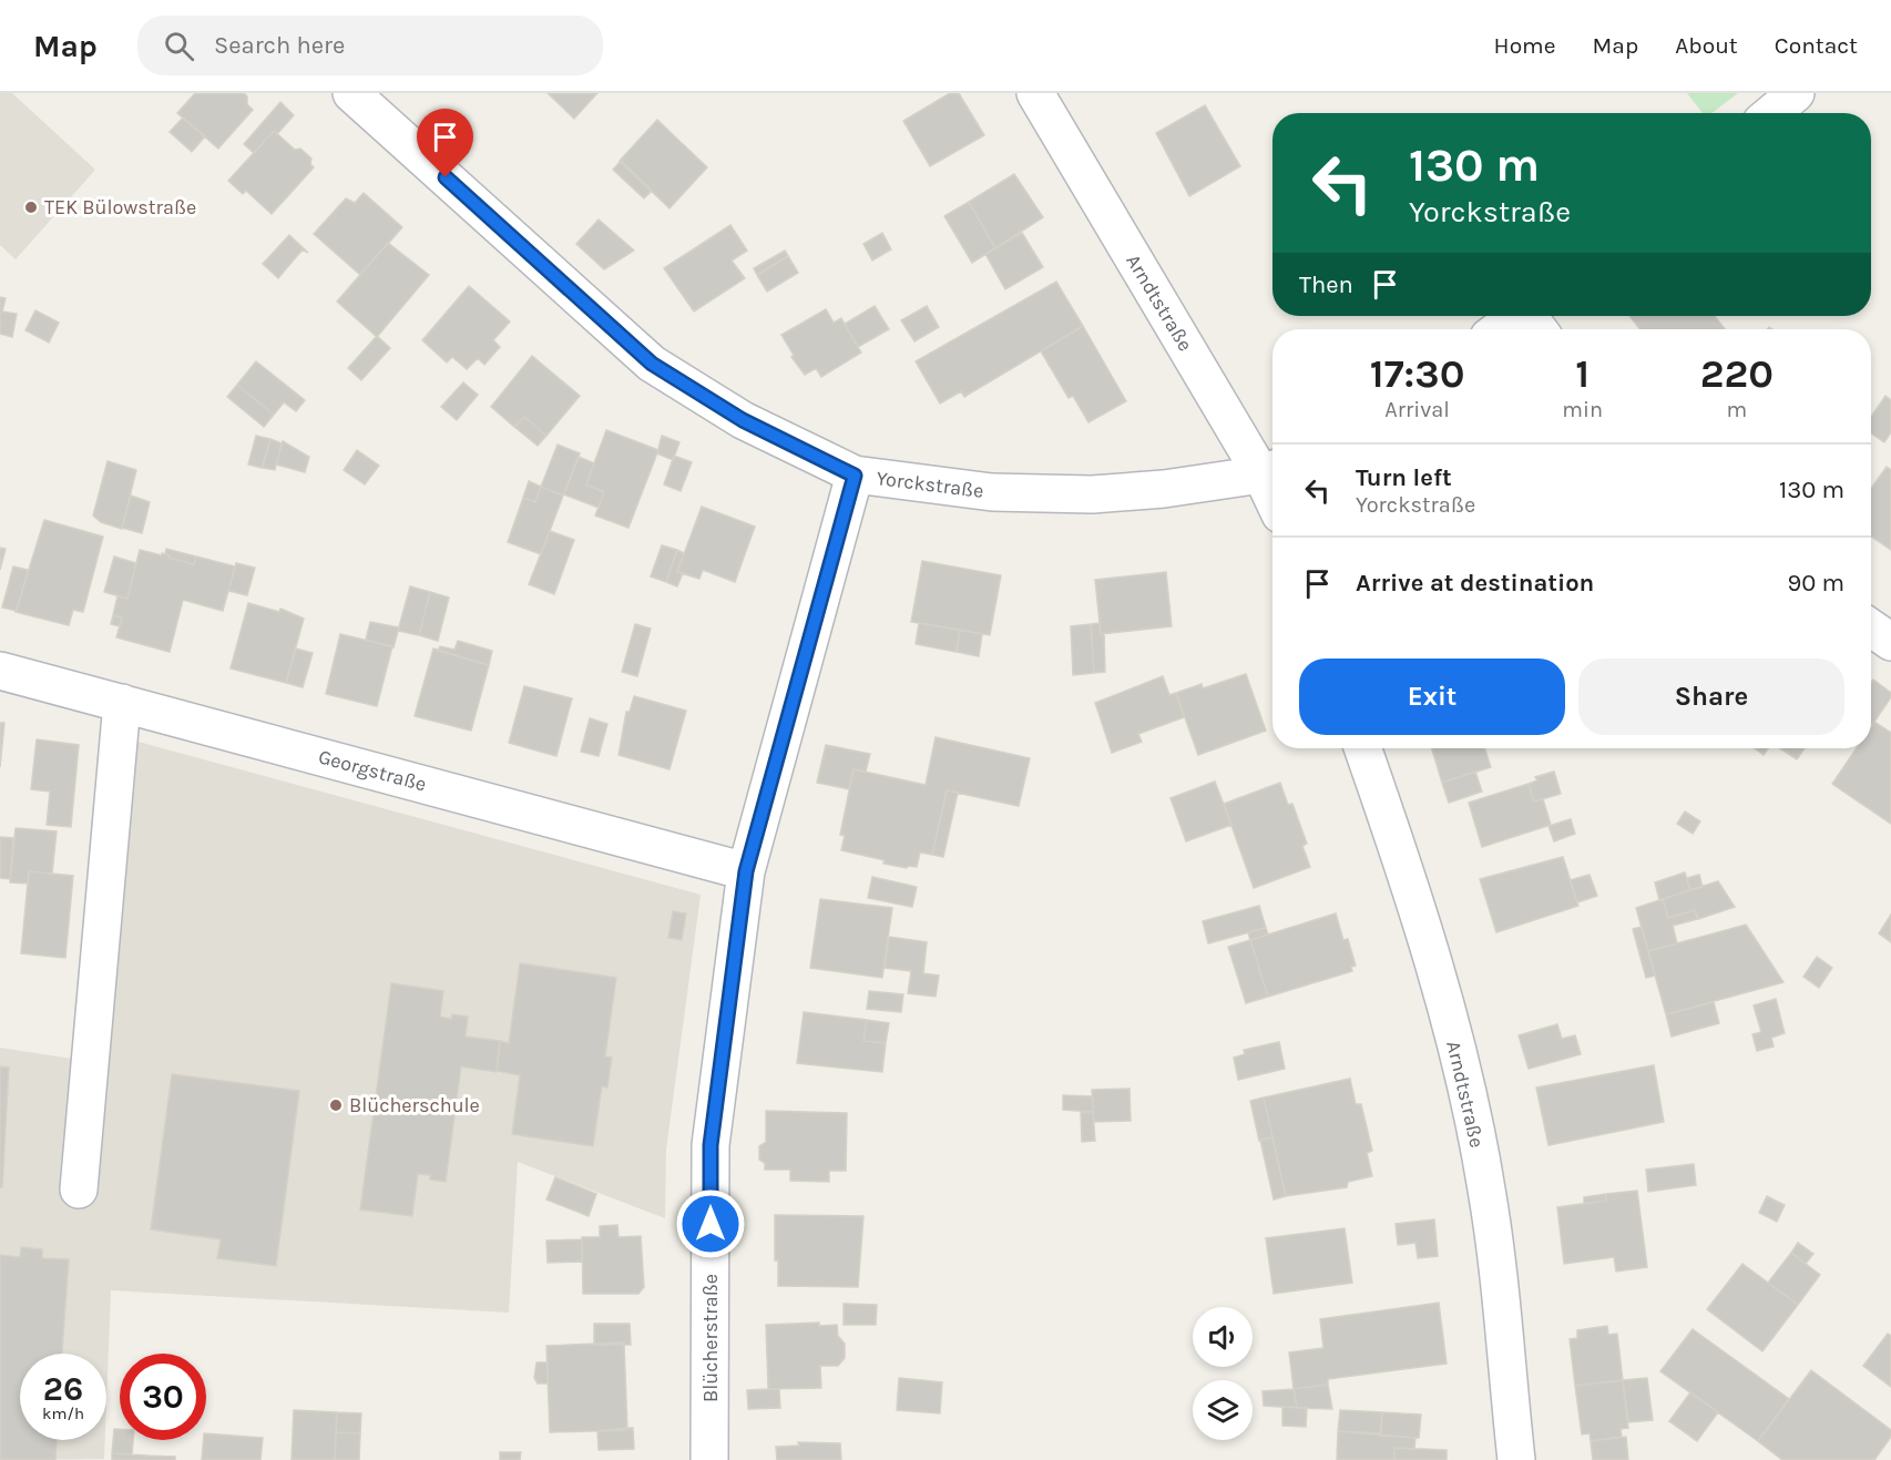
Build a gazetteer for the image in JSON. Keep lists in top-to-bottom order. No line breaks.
{"streets":{"street":["Arndtstraße","Yorckstraße","Georgstraße","Blücherstraße"]},"crossings":[["Arndtstraße","Yorckstraße"],["Yorckstraße","Blücherstraße"],["Georgstraße","Blücherstraße"]],"places":["TEK Bülowstraße","Blücherschule"],"page":{"header":"Map","search":"Search here","nav":["Home","Map","About","Contact"],"turn":["130 m","Yorckstraße"],"then":"Then","eta":["17:30","Arrival","1","min","220","m"],"list":[{"name":"Turn left","note":"Yorckstraße","value":"130 m"},{"name":"Arrive at destination","value":"90 m"}],"buttons":["Exit","Share"],"speed":"26 km/h","limit":"30"}}
